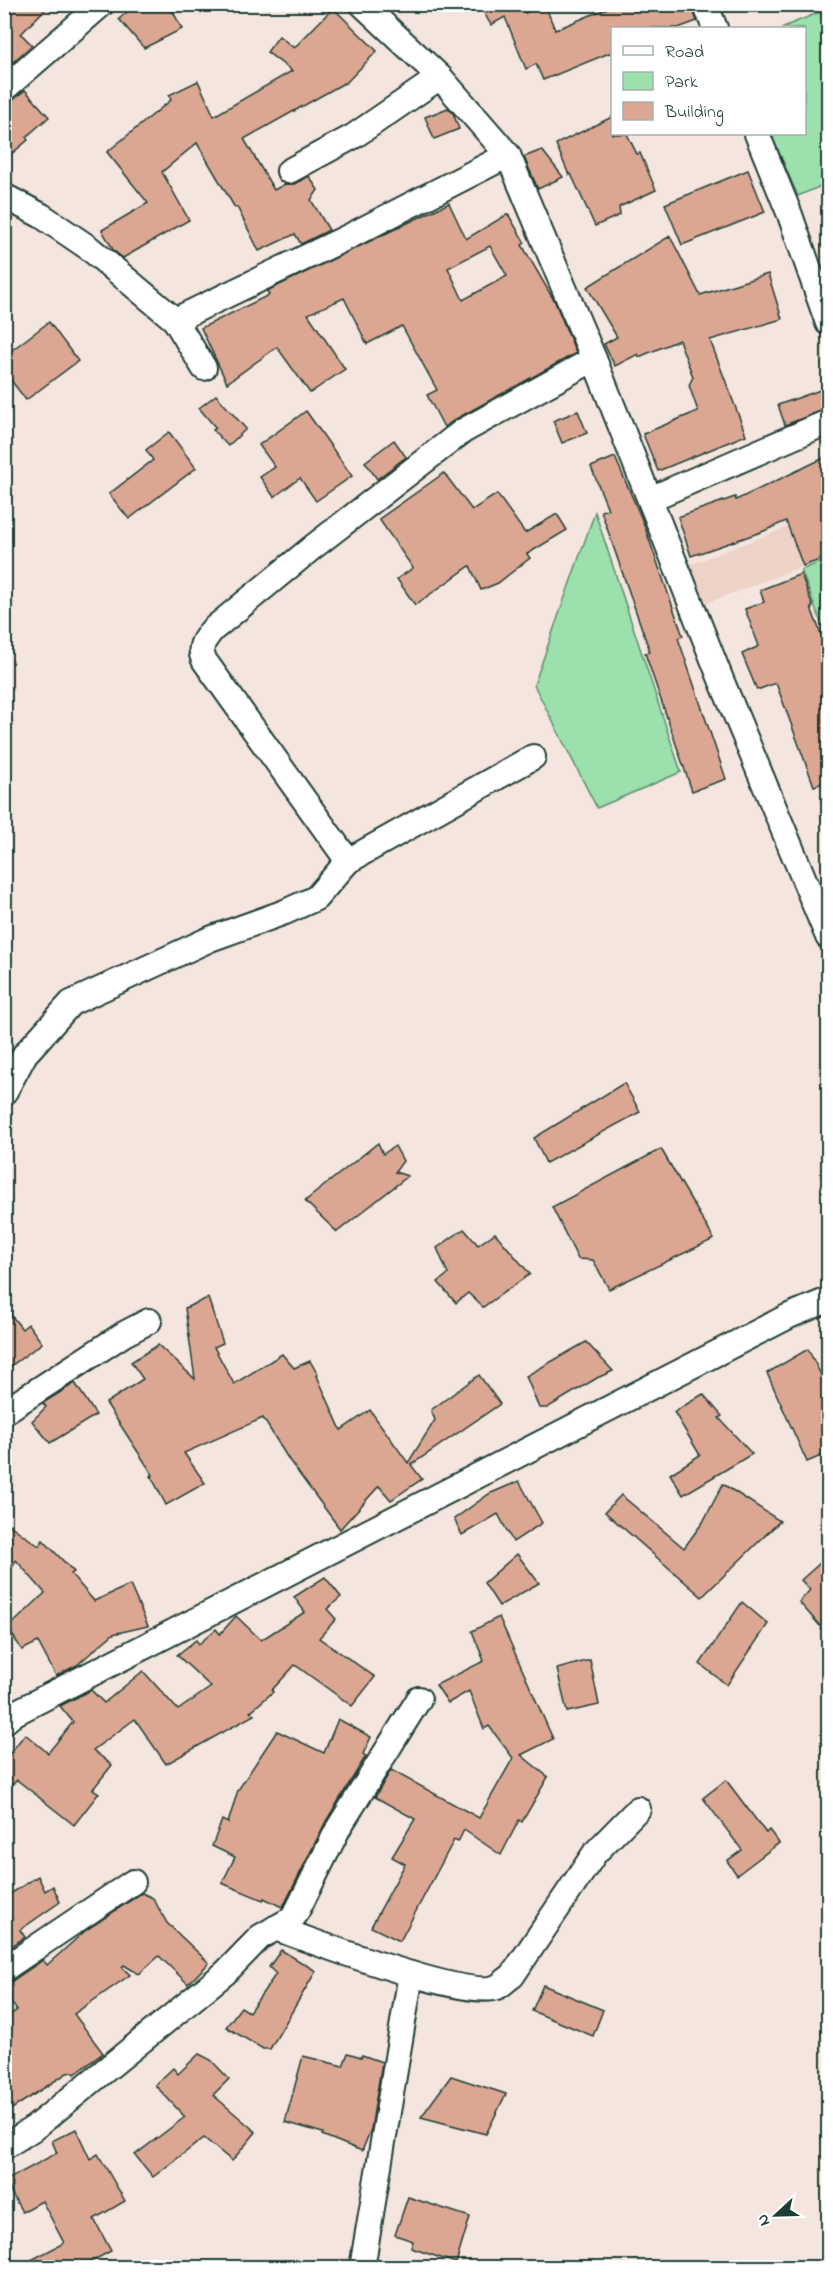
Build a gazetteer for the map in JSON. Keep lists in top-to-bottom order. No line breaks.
{"legend":["Road","Park","Building"],"north":"left"}
